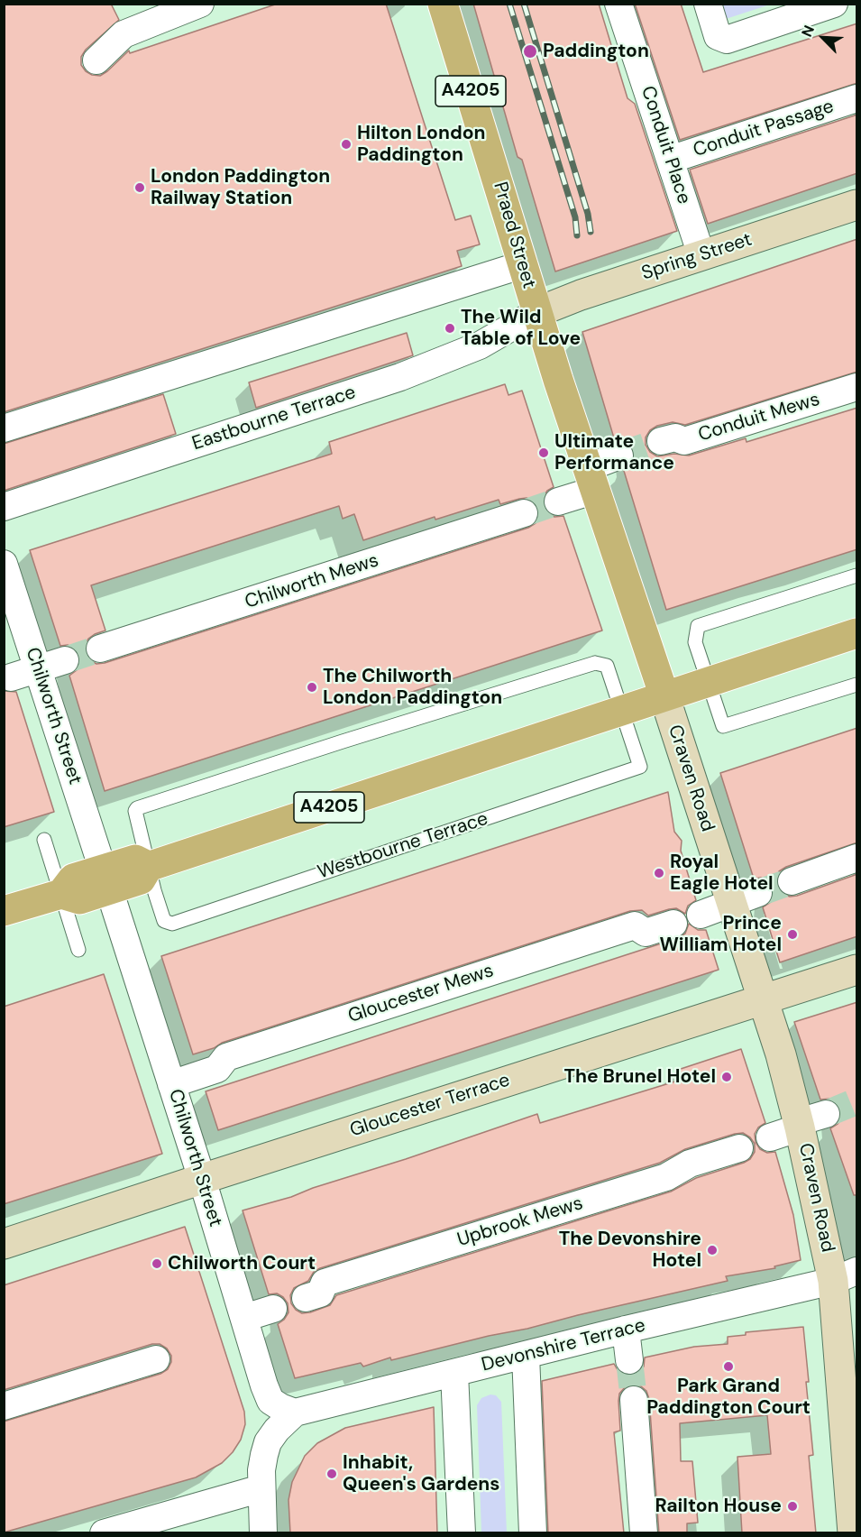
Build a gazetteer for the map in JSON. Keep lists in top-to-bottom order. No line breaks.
{"streets":{"main road":["A4205","Praed Street","Craven Road"],"street":["Conduit Passage","Conduit Place","Spring Street","Conduit Mews","Eastbourne Terrace","Chilworth Mews","Chilworth Street","Gloucester Mews","Gloucester Terrace","Upbrook Mews","Devonshire Terrace"],"lane":["Westbourne Terrace"]},"crossings":[["A4205","Chilworth Street"],["A4205","Craven Road"],["A4205","Westbourne Terrace"],["Conduit Passage","Conduit Place"],["Conduit Place","Spring Street"],["Praed Street","Spring Street"],["Praed Street","Eastbourne Terrace"],["Praed Street","Craven Road"],["Spring Street","Eastbourne Terrace"],["Spring Street","Craven Road"],["Eastbourne Terrace","Craven Road"],["Chilworth Street","Gloucester Mews"],["Chilworth Street","Gloucester Terrace"],["Chilworth Street","Devonshire Terrace"],["Craven Road","Gloucester Terrace"],["Craven Road","Devonshire Terrace"]],"places":["Paddington","Hilton London Paddington","London Paddington Railway Station","The Wild Table of Love","Ultimate Performance","The Chilworth London Paddington","Royal Eagle Hotel","Prince William Hotel","The Brunel Hotel","The Devonshire Hotel","Chilworth Court","Park Grand Paddington Court","Inhabit, Queen's Gardens","Railton House"],"north":"top left"}
